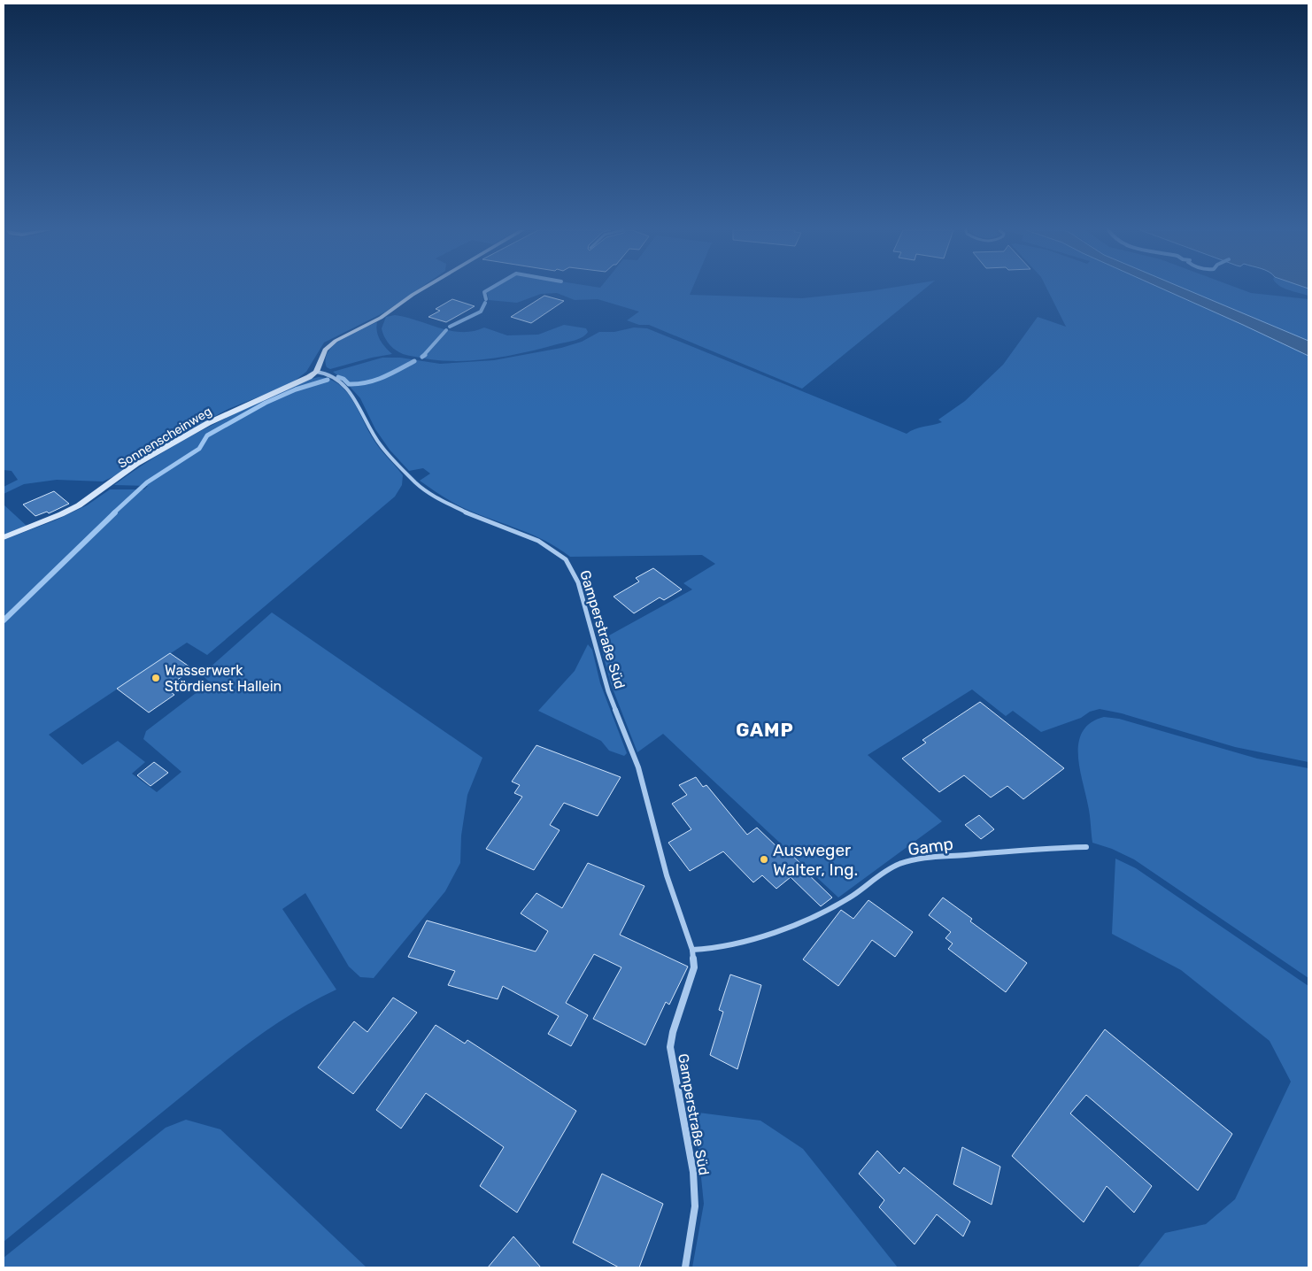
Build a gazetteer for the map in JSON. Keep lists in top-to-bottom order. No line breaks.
{"streets":{"street":["Sonnenscheinweg","Gamperstraße Süd","Gamp"]},"crossings":[["Sonnenscheinweg","Gamperstraße Süd"],["Gamperstraße Süd","Gamp"]],"districts":["GAMP"],"places":["Wasserwerk Stördienst Hallein","Ausweger Walter, Ing."]}
